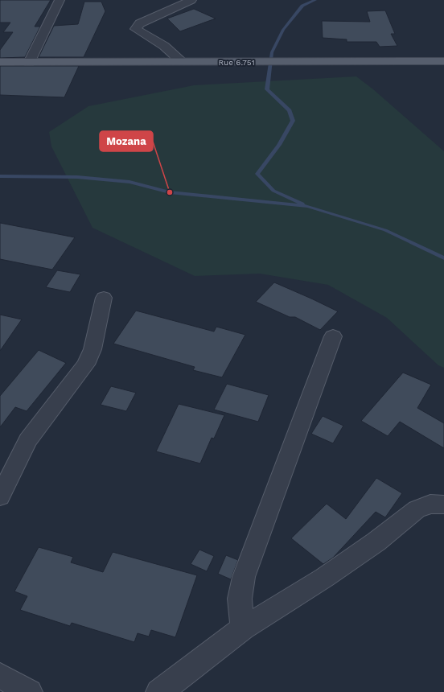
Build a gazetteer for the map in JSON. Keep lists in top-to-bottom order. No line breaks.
{"streets":{"main road":["Rue 6.751"]},"places":["Mozana"]}
